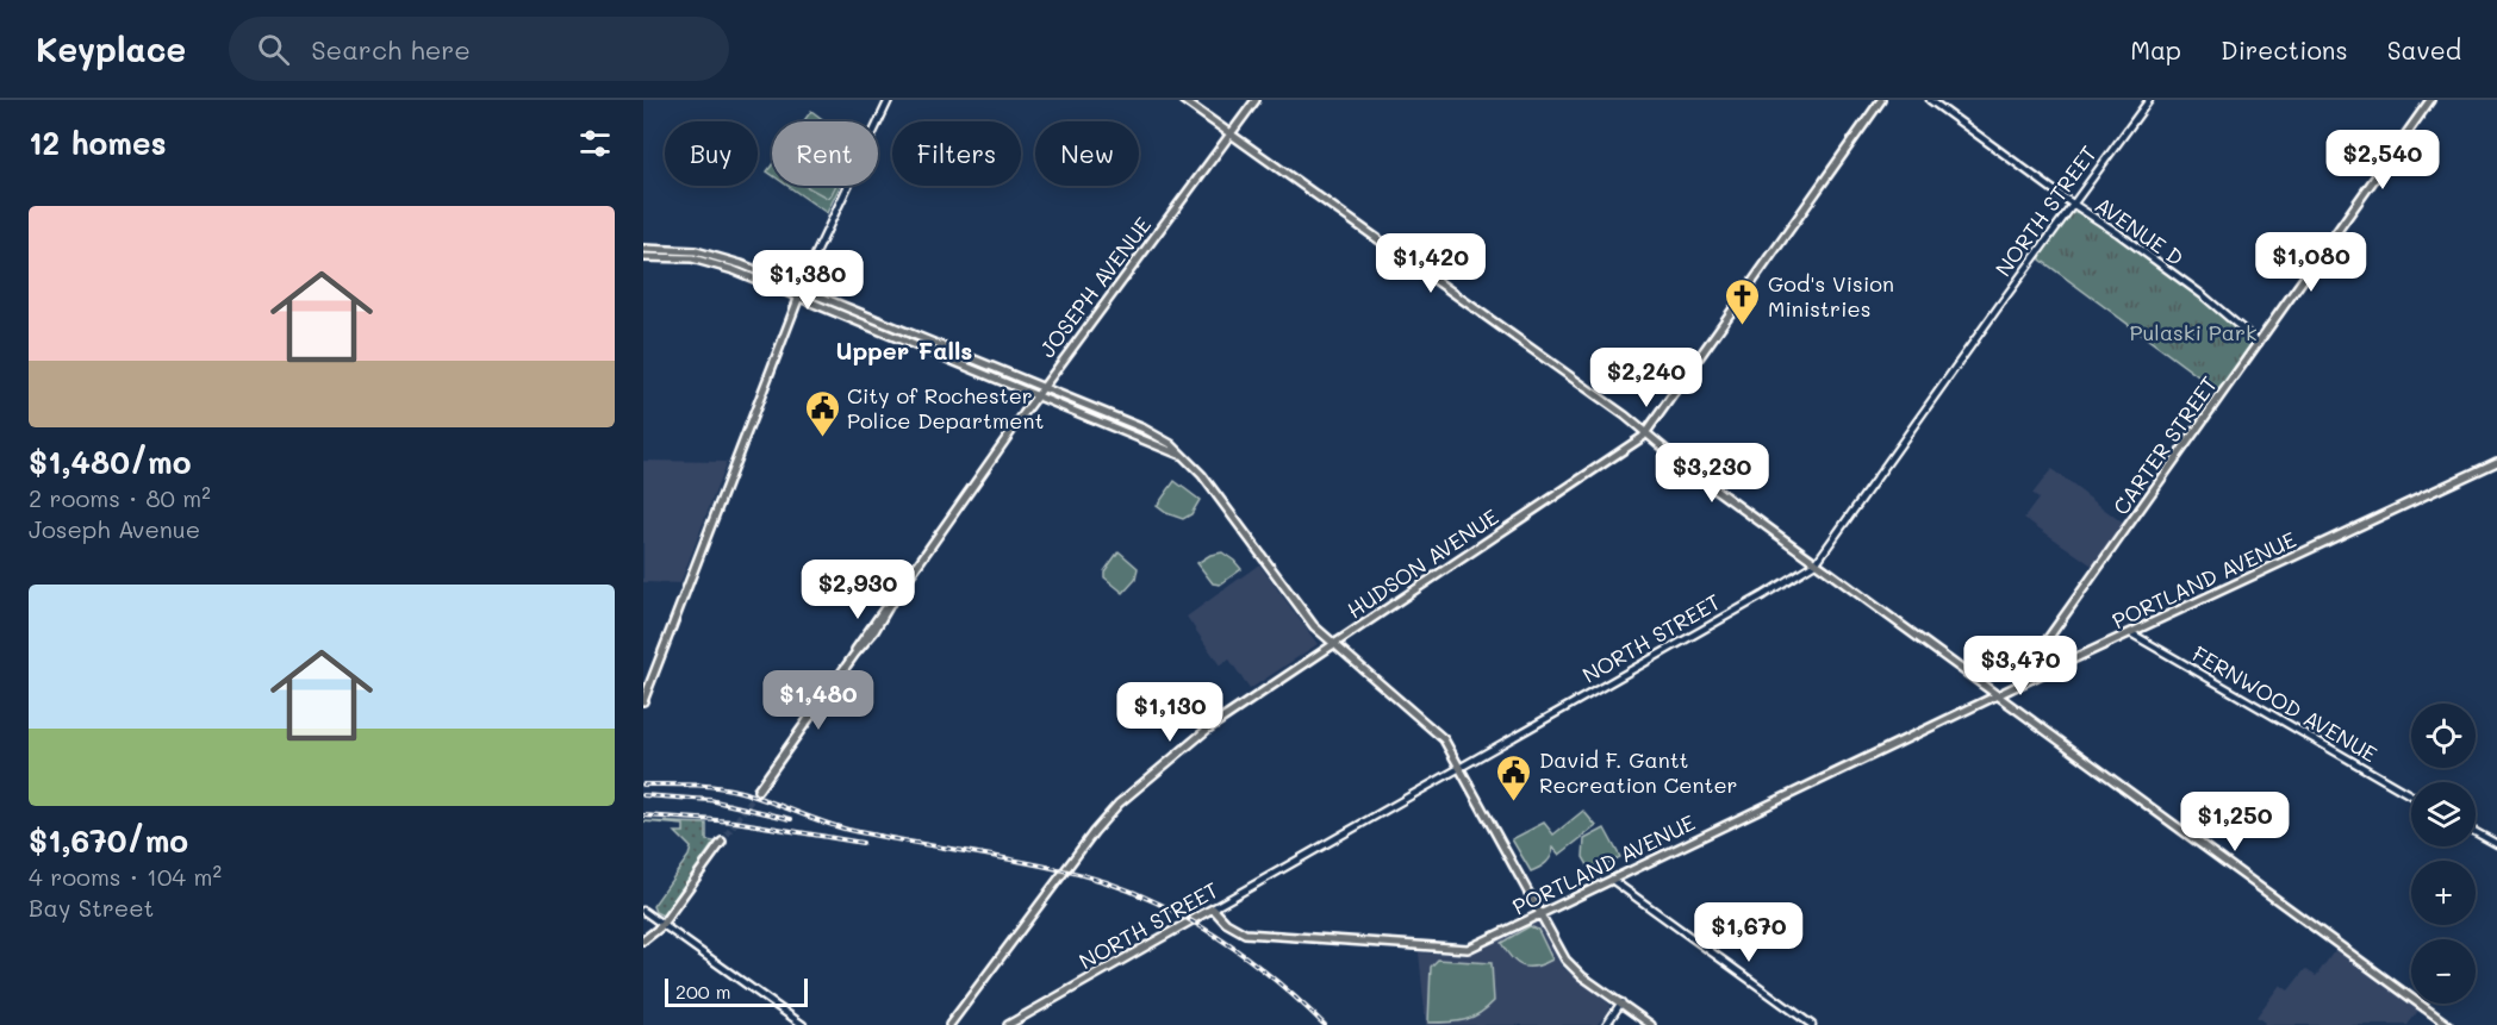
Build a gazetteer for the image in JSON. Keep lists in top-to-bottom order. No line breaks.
{"streets":{"main road":["NORTH STREET","JOSEPH AVENUE","CARTER STREET","HUDSON AVENUE","PORTLAND AVENUE"],"street":["AVENUE D","FERNWOOD AVENUE"]},"crossings":[["NORTH STREET","AVENUE D"],["NORTH STREET","PORTLAND AVENUE"],["AVENUE D","CARTER STREET"],["CARTER STREET","PORTLAND AVENUE"],["PORTLAND AVENUE","FERNWOOD AVENUE"]],"districts":["Upper Falls"],"parks":["Pulaski Park"],"places":{"church":["God's Vision Ministries"],"public building":["City of Rochester Police Department","David F. Gantt Recreation Center"]},"scale_bar":"200 m","page":{"header":"Keyplace","search":"Search here","nav":["Map","Directions","Saved"],"heading":"12 homes","chip":["Buy","Rent","Filters","New"],"price":["$2,540","$1,080","$1,420","$1,380","$2,240","$3,230","$2,930","$3,470","$1,480","$1,130","$1,250","$1,670"],"list":[{"name":"$1,480/mo","note":"2 rooms · 80 m² · Joseph Avenue"},{"name":"$1,670/mo","note":"4 rooms · 104 m² · Bay Street"}],"map_buttons":["+","−"],"scale":"200 m"}}
